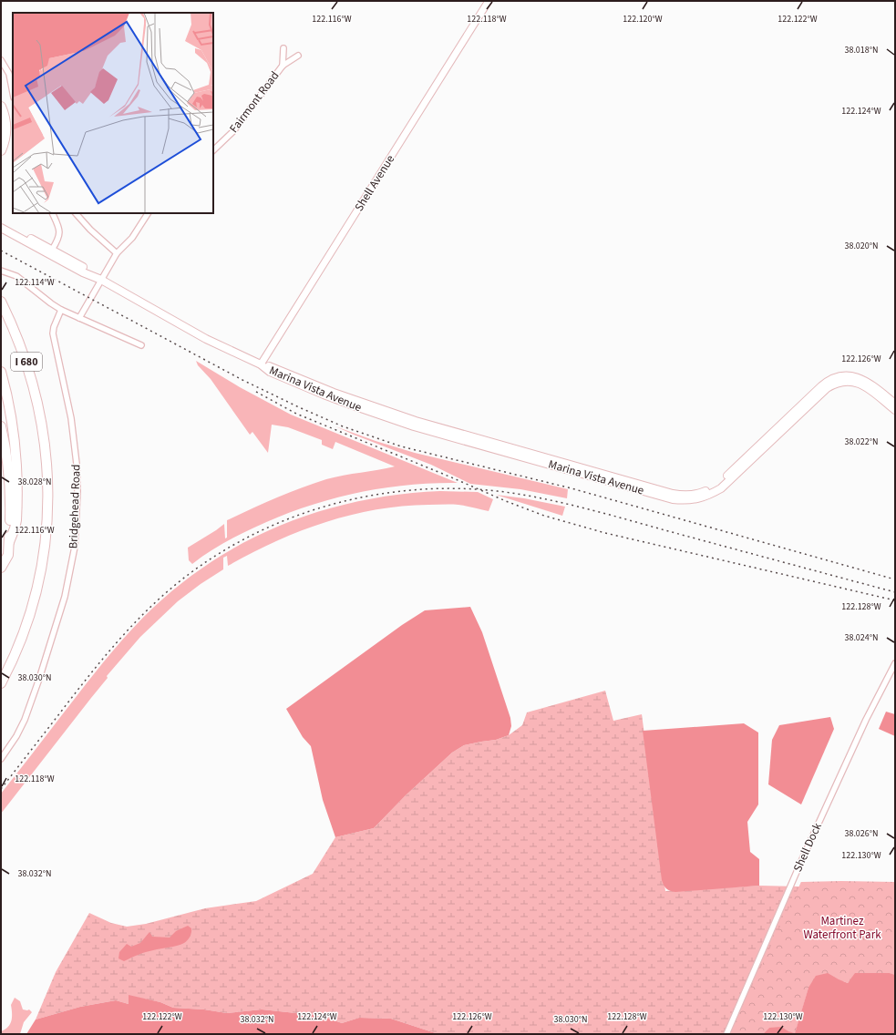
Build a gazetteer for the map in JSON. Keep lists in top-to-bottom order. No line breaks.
{"streets":{"highway":["I 680"],"main road":["Marina Vista Avenue"],"street":["Fairmont Road","Shell Avenue","Bridgehead Road","Shell Dock"]},"crossings":[["Shell Avenue","Marina Vista Avenue"]],"parks":["Martinez Waterfront Park"],"coordinates":["122.116°W","122.118°W","122.120°W","122.122°W","38.018°N","122.124°W","38.020°N","122.114°W","122.126°W","38.022°N","38.028°N","122.128°W","38.024°N","38.030°N","38.026°N","122.130°W","38.032°N"]}
